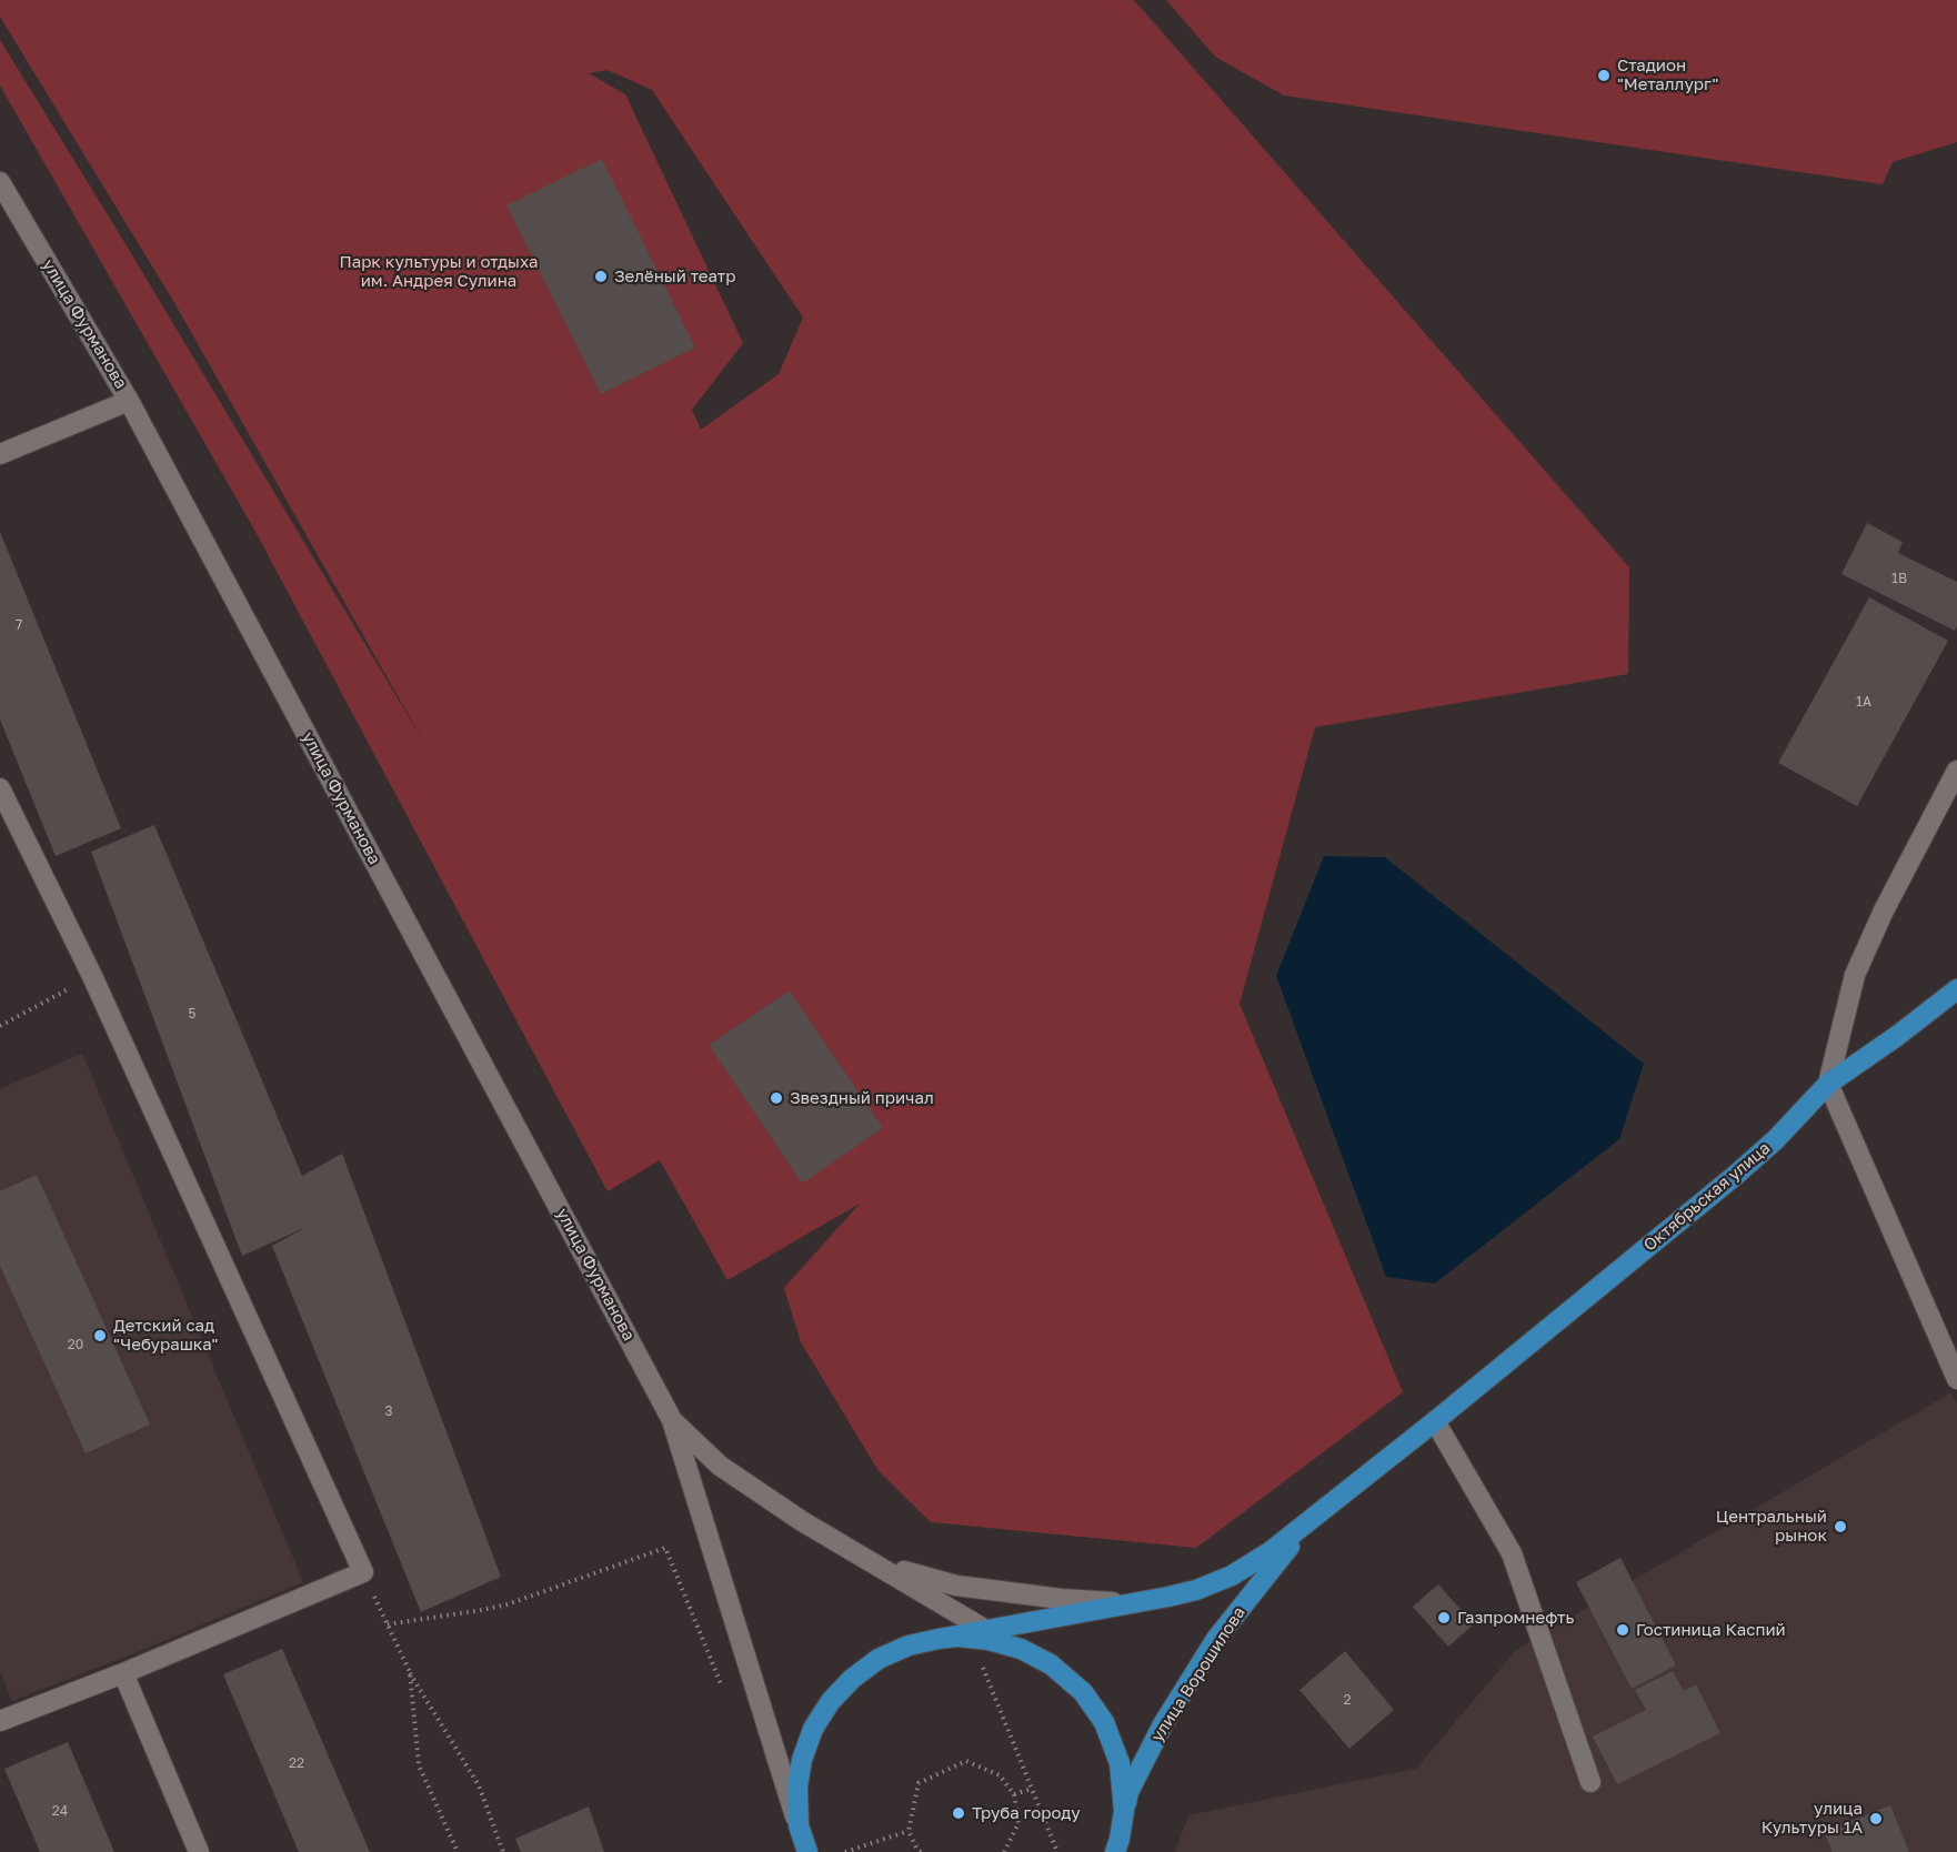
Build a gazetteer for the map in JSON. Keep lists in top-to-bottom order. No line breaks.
{"streets":{"main road":["Октябрьская улица","улица Ворошилова"],"street":["улица Фурманова"]},"crossings":[["Октябрьская улица","улица Ворошилова"]],"parks":["Парк культуры и отдыха им. Андрея Сулина"],"places":["Стадион \"Металлург\"","Зелёный театр","Звездный причал","Детский сад \"Чебурашка\"","Центральный рынок","Газпромнефть","Гостиница Каспий","Труба городу","улица Культуры 1А"],"house_numbers":["1В","7","1А","5","20","3","2","22","24"]}
